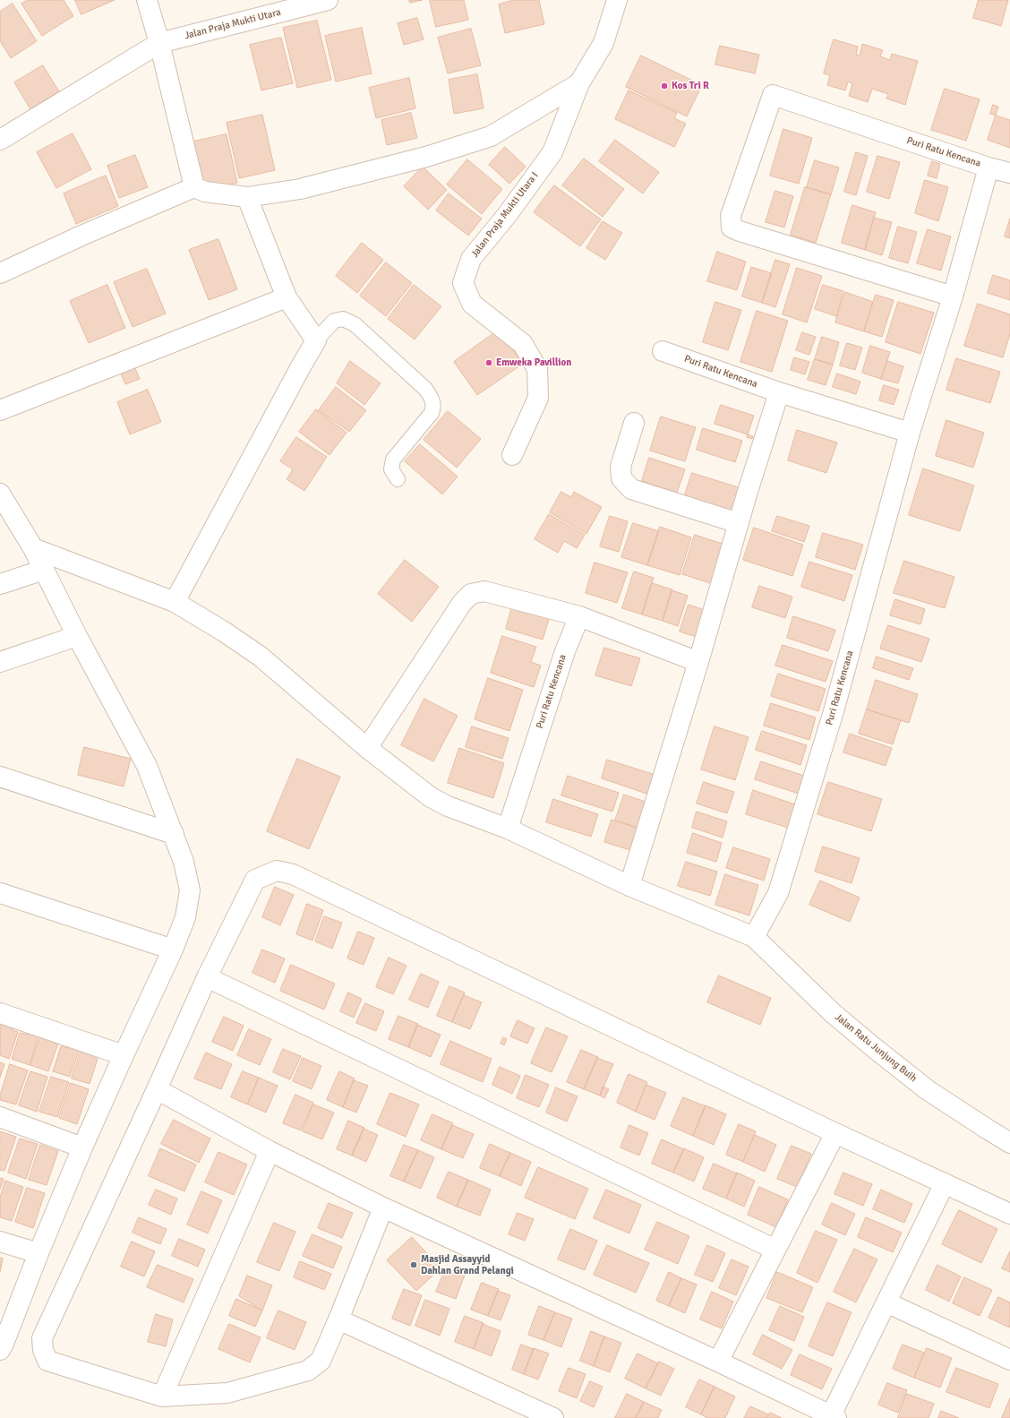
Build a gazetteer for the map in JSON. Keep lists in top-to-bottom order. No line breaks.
{"streets":{"street":["Jalan Praja Mukti Utara","Puri Ratu Kencana","Jalan Praja Mukti Utara I","Jalan Ratu Junjung Buih"]},"crossings":[["Puri Ratu Kencana","Jalan Ratu Junjung Buih"]],"places":["Kos Tri R","Emweka Pavillion","Masjid Assayyid Dahlan Grand Pelangi"]}
